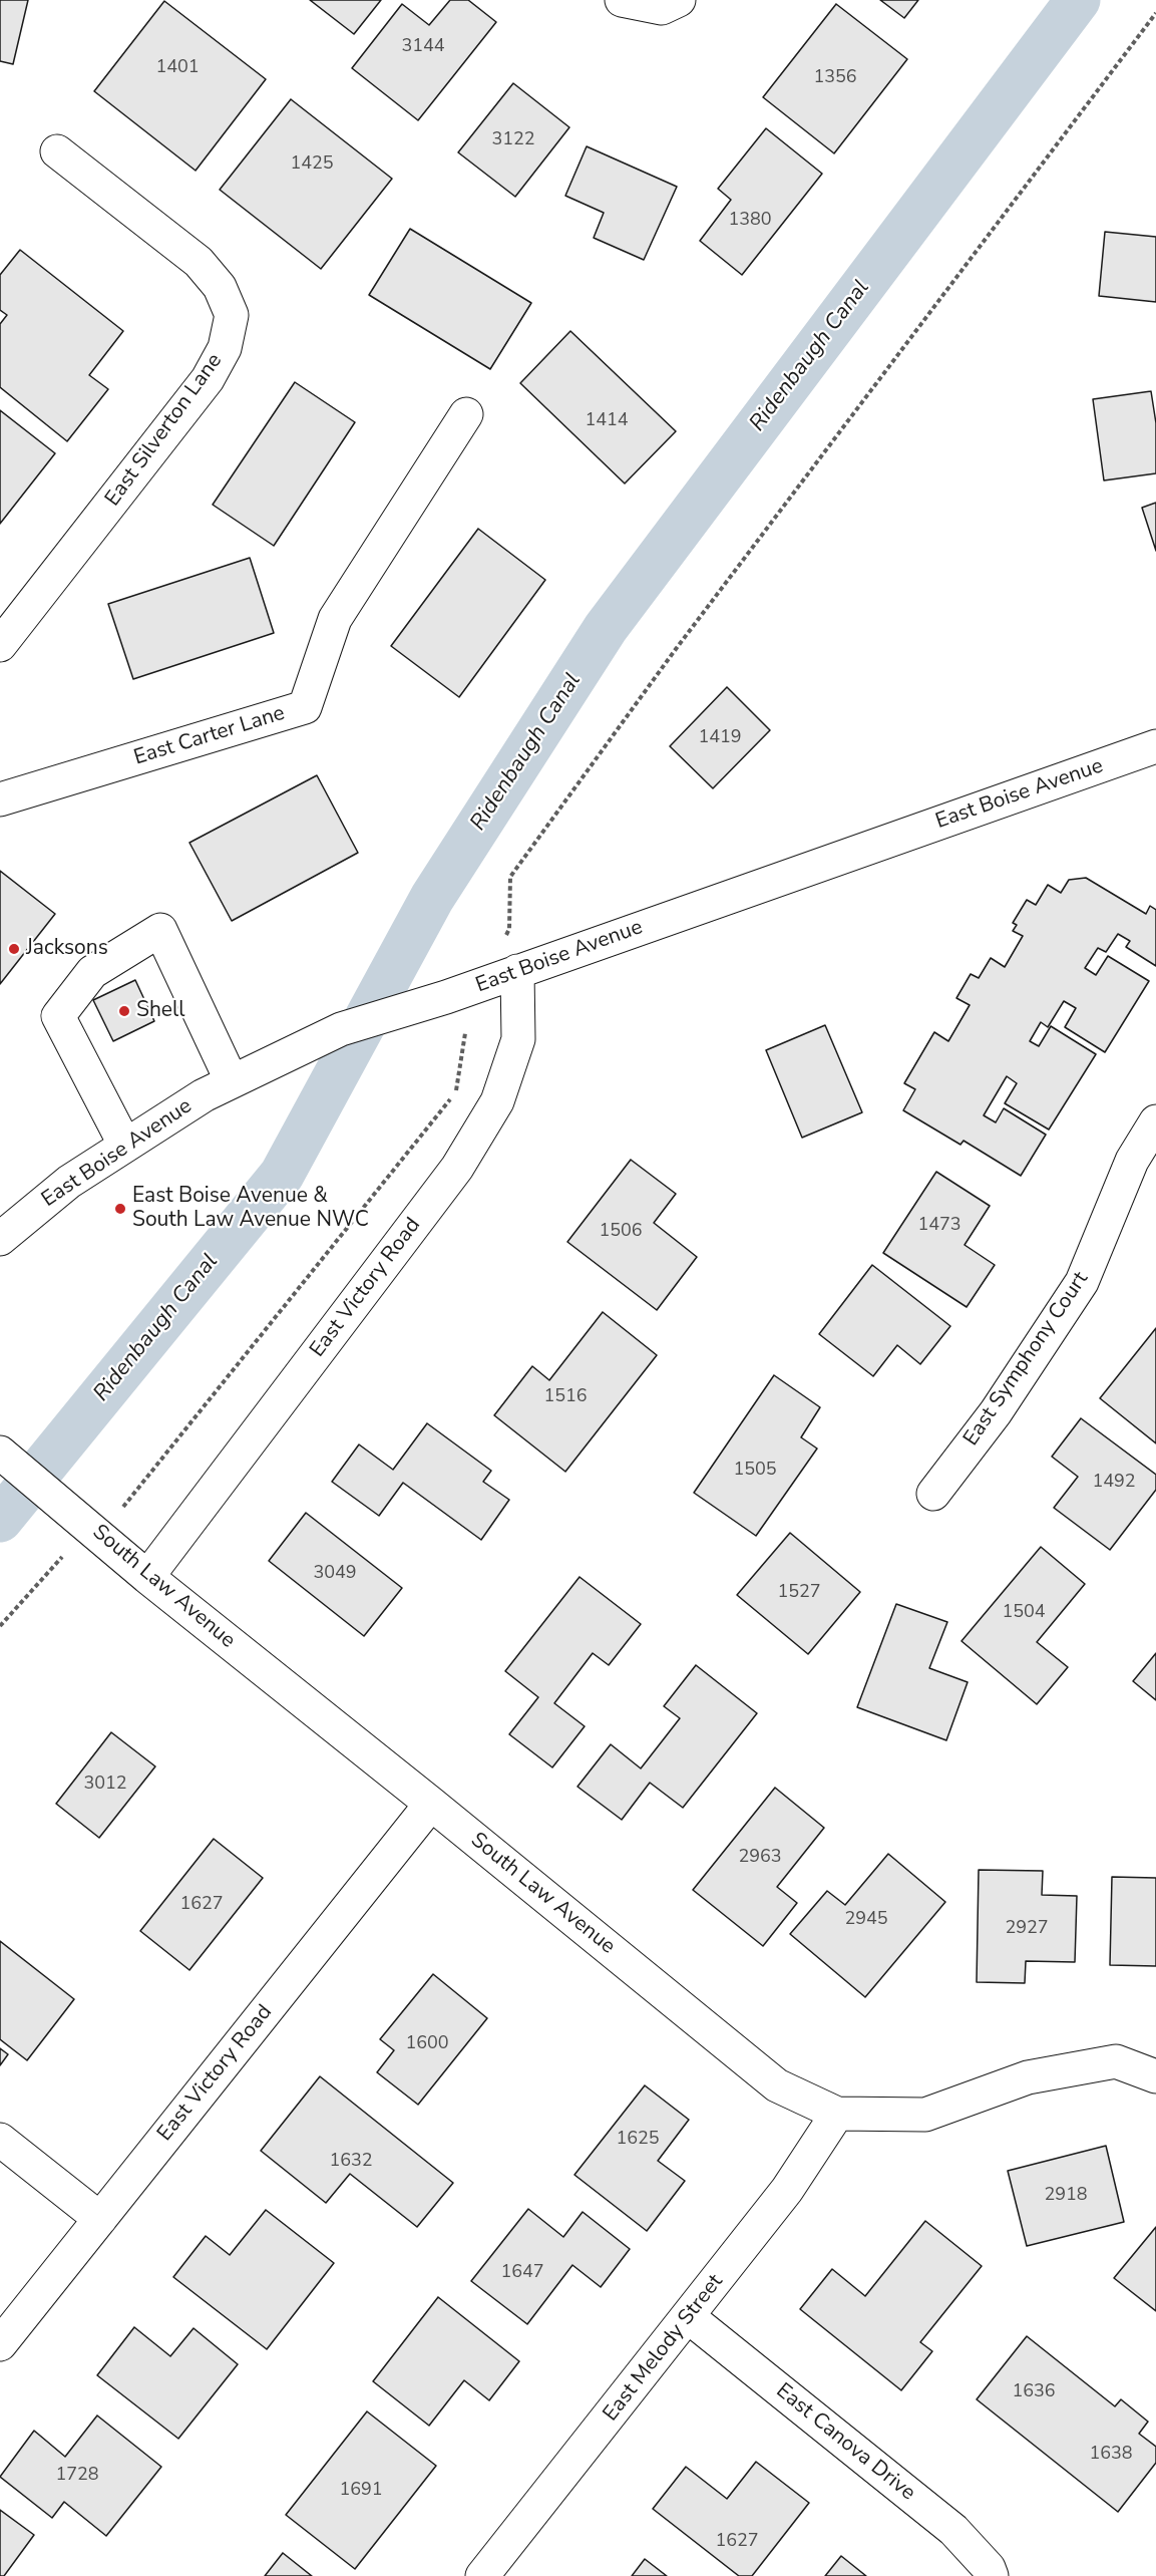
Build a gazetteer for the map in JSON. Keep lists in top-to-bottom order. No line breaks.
{"streets":{"street":["East Silverton Lane","East Carter Lane","East Boise Avenue","East Victory Road","East Symphony Court","South Law Avenue","East Melody Street","East Canova Drive"]},"crossings":[["East Boise Avenue","East Victory Road"],["East Victory Road","South Law Avenue"],["South Law Avenue","East Melody Street"],["East Melody Street","East Canova Drive"]],"water":["Ridenbaugh Canal"],"places":["Jacksons","Shell","East Boise Avenue & South Law Avenue NWC"],"house_numbers":["3144","1401","1356","3122","1425","1380","1414","1419","1473","1506","1516","1505","1492","3049","1527","1504","3012","2963","1627","2945","2927","1600","1625","1632","2918","1647","1636","1638","1728","1691","1627"]}
